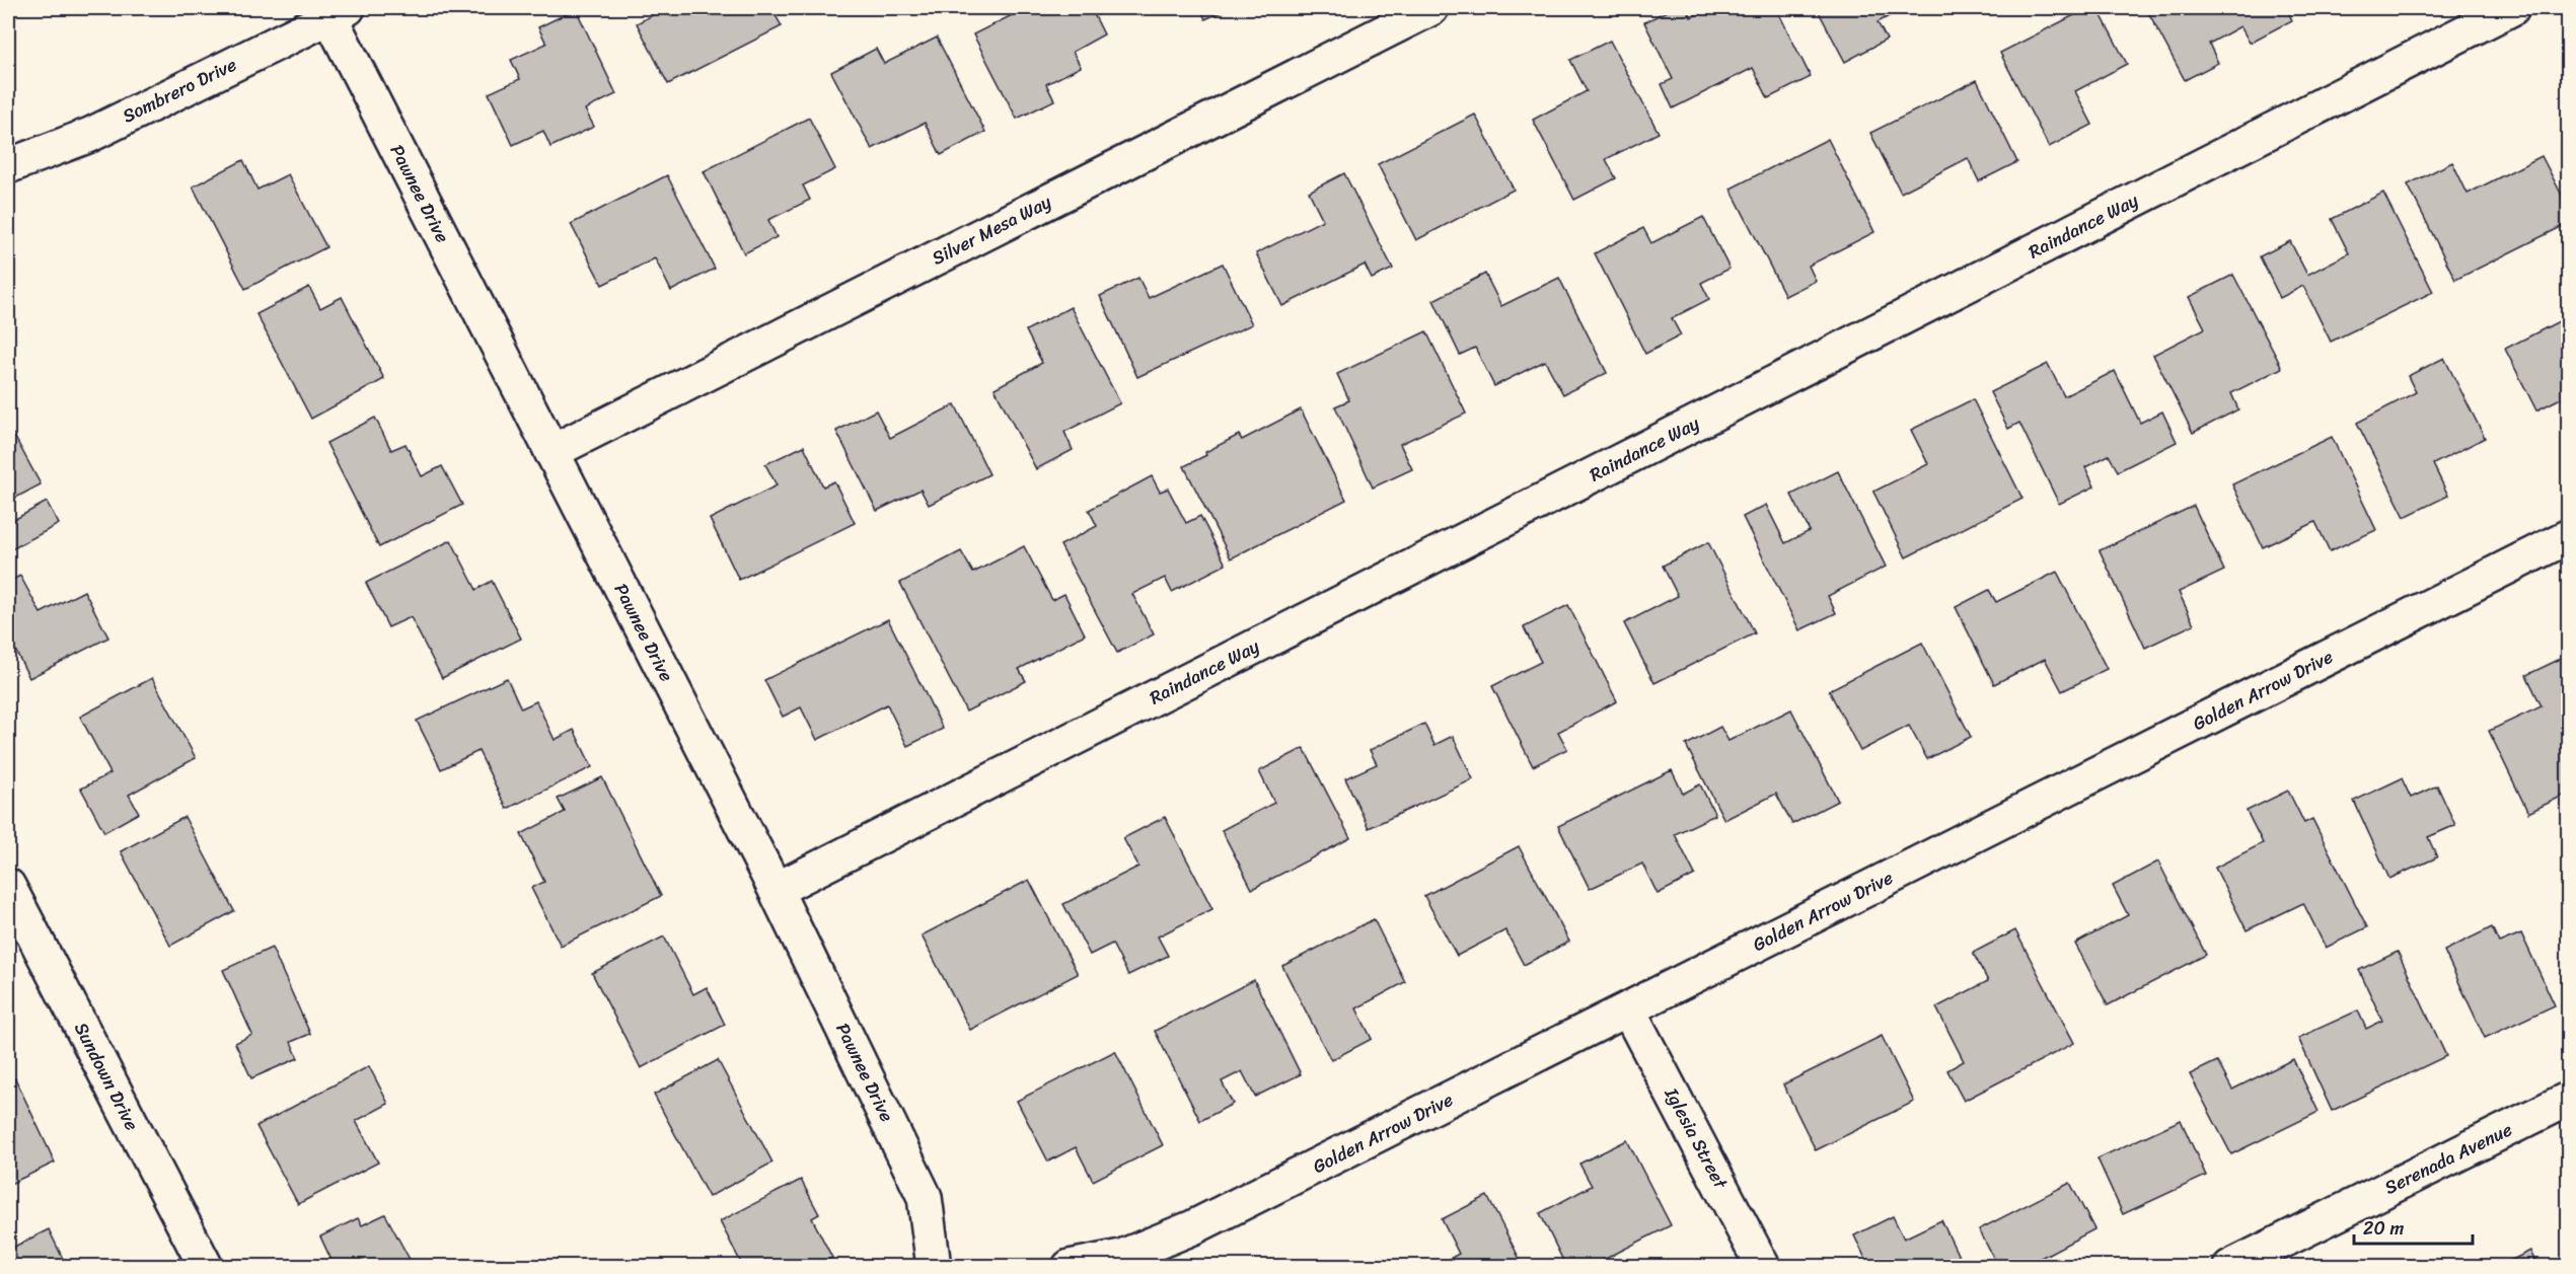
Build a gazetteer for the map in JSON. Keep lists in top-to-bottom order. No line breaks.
{"streets":{"street":["Sombrero Drive","Pawnee Drive","Raindance Way","Silver Mesa Way","Golden Arrow Drive","Sundown Drive","Iglesia Street","Serenada Avenue"]},"crossings":[["Sombrero Drive","Pawnee Drive"],["Pawnee Drive","Raindance Way"],["Pawnee Drive","Silver Mesa Way"],["Golden Arrow Drive","Iglesia Street"]],"scale_bar":"20 m"}
